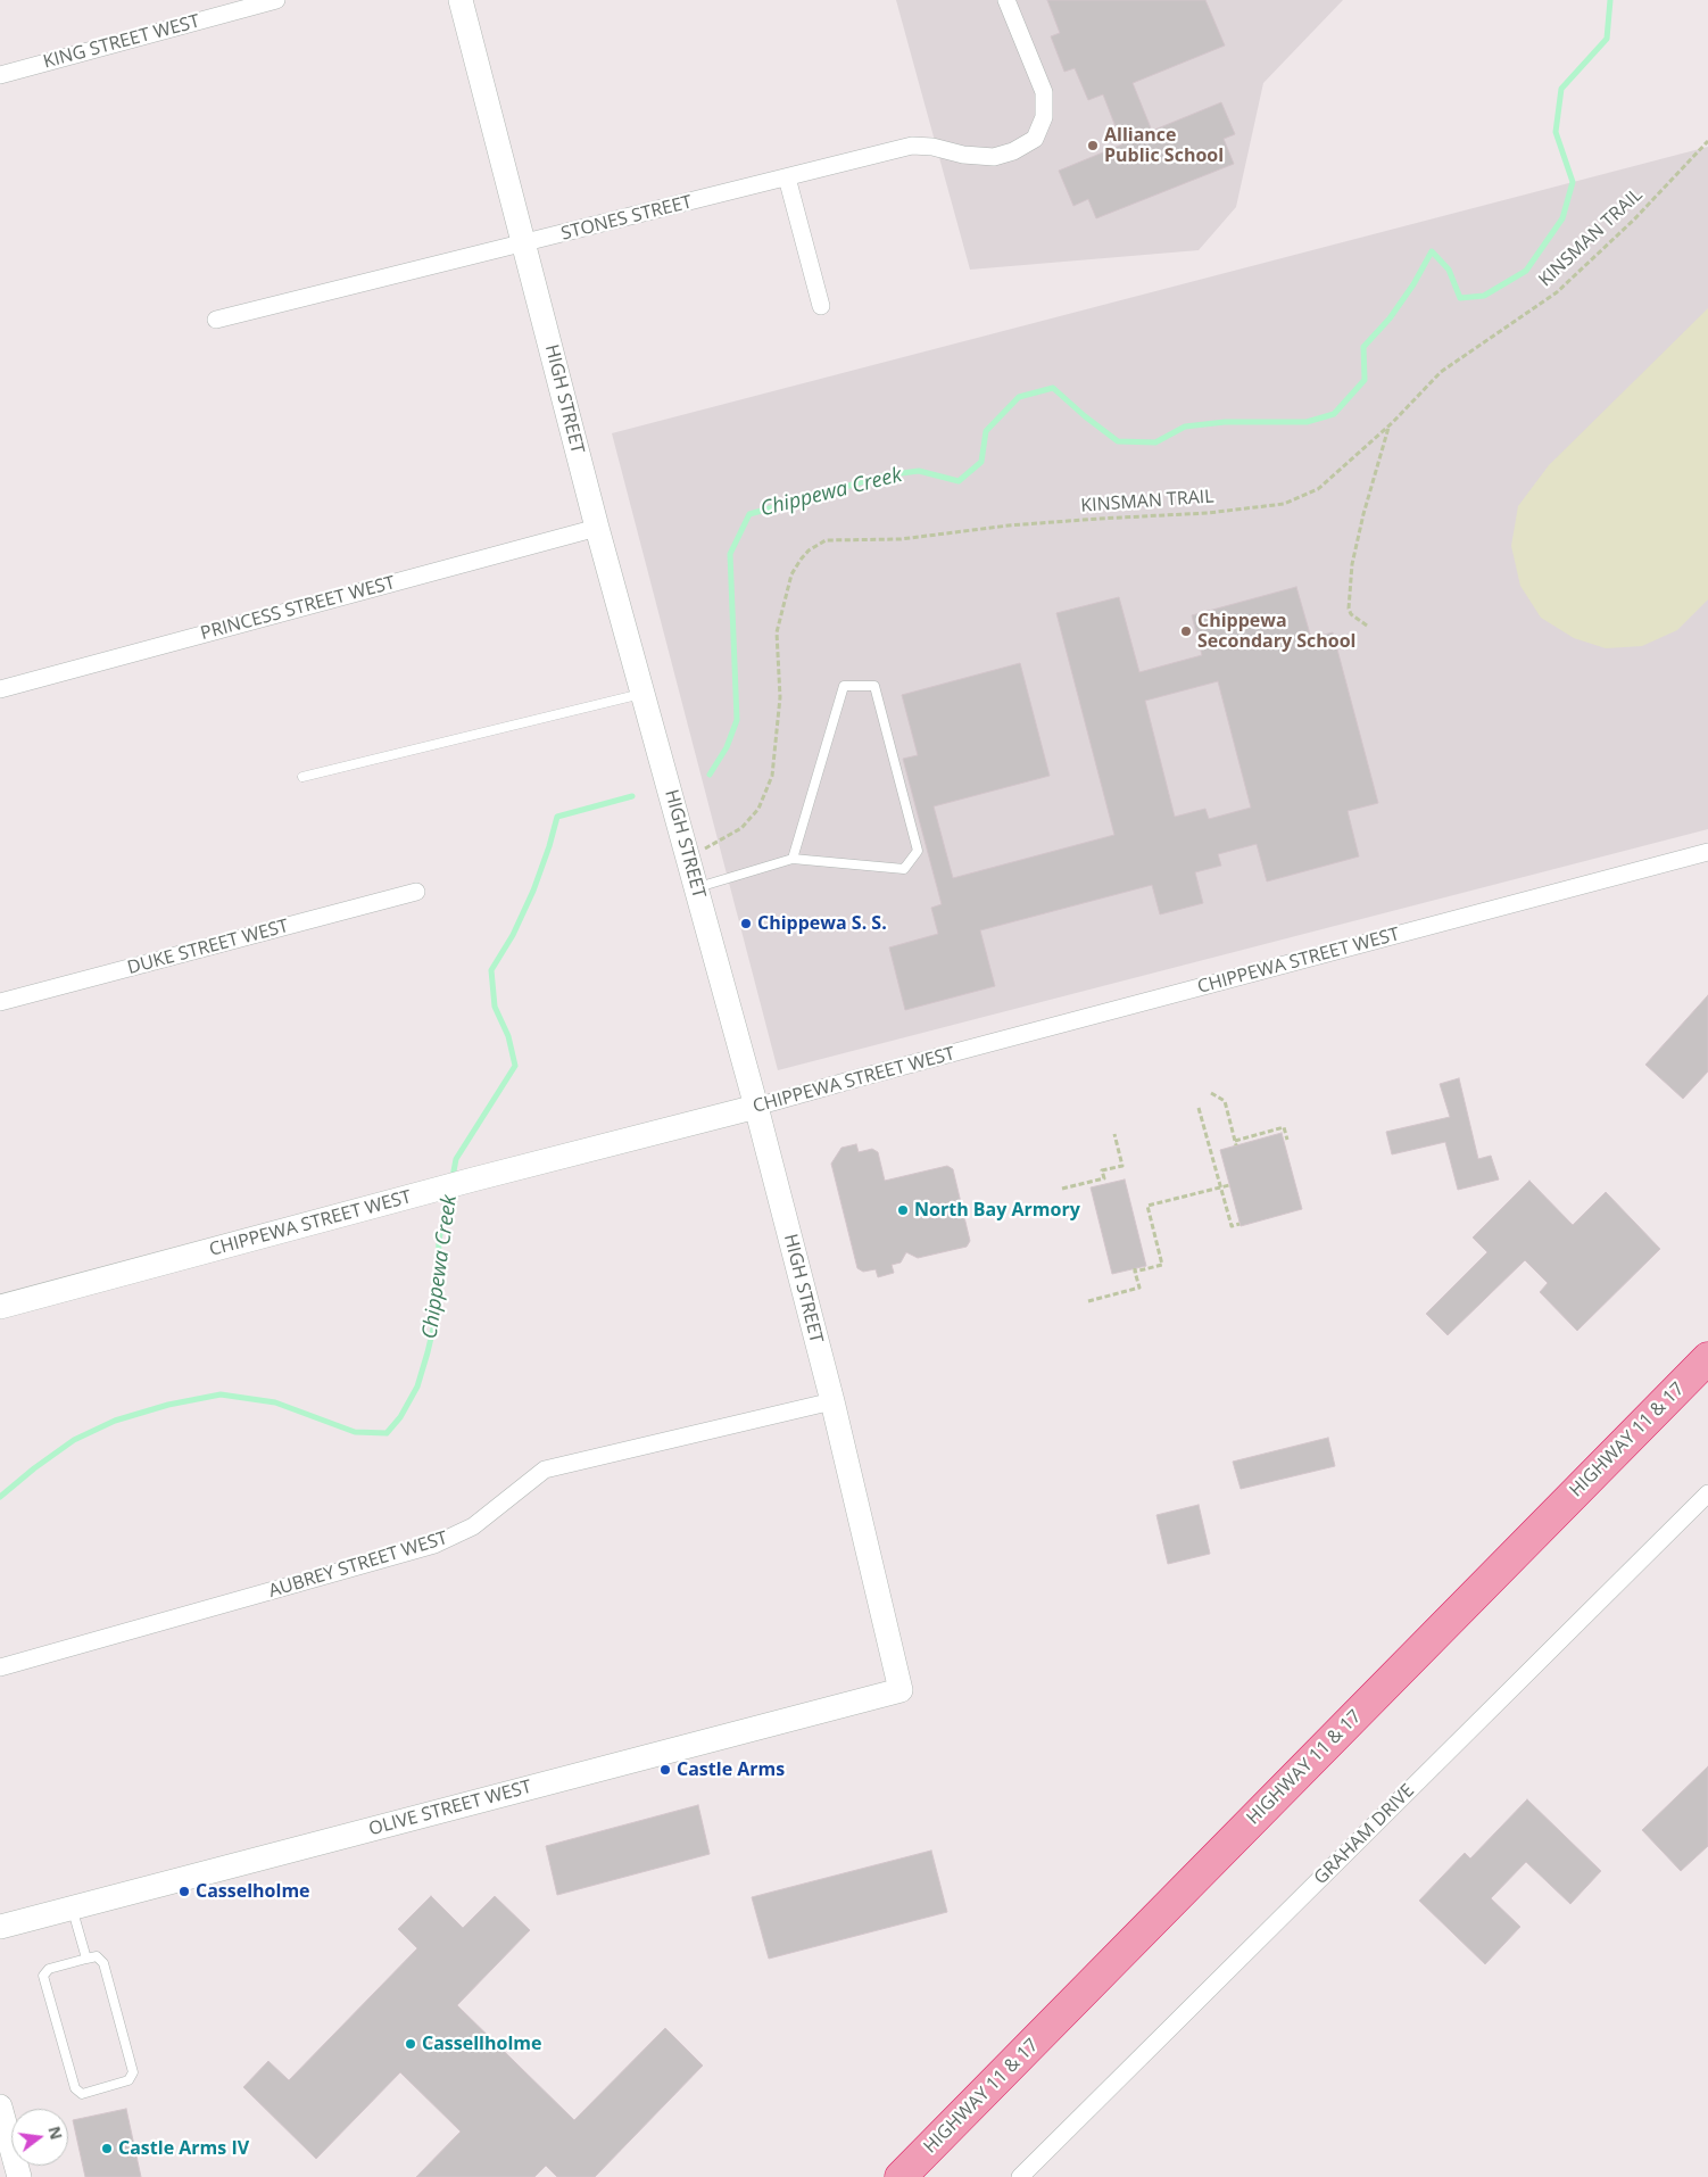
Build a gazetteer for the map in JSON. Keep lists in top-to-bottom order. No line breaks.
{"streets":{"highway":["HIGHWAY 11 & 17"],"street":["KING STREET WEST","STONES STREET","HIGH STREET","PRINCESS STREET WEST","DUKE STREET WEST","CHIPPEWA STREET WEST","AUBREY STREET WEST","OLIVE STREET WEST","GRAHAM DRIVE"],"path":["KINSMAN TRAIL"]},"crossings":[["STONES STREET","HIGH STREET"],["KINSMAN TRAIL","HIGH STREET"],["HIGH STREET","PRINCESS STREET WEST"],["HIGH STREET","CHIPPEWA STREET WEST"],["HIGH STREET","AUBREY STREET WEST"],["HIGH STREET","OLIVE STREET WEST"]],"water":["Chippewa Creek"],"places":["Alliance Public School","Chippewa Secondary School","Chippewa S. S.","North Bay Armory","Castle Arms","Casselholme","Cassellholme","Castle Arms IV"],"north":"right"}
